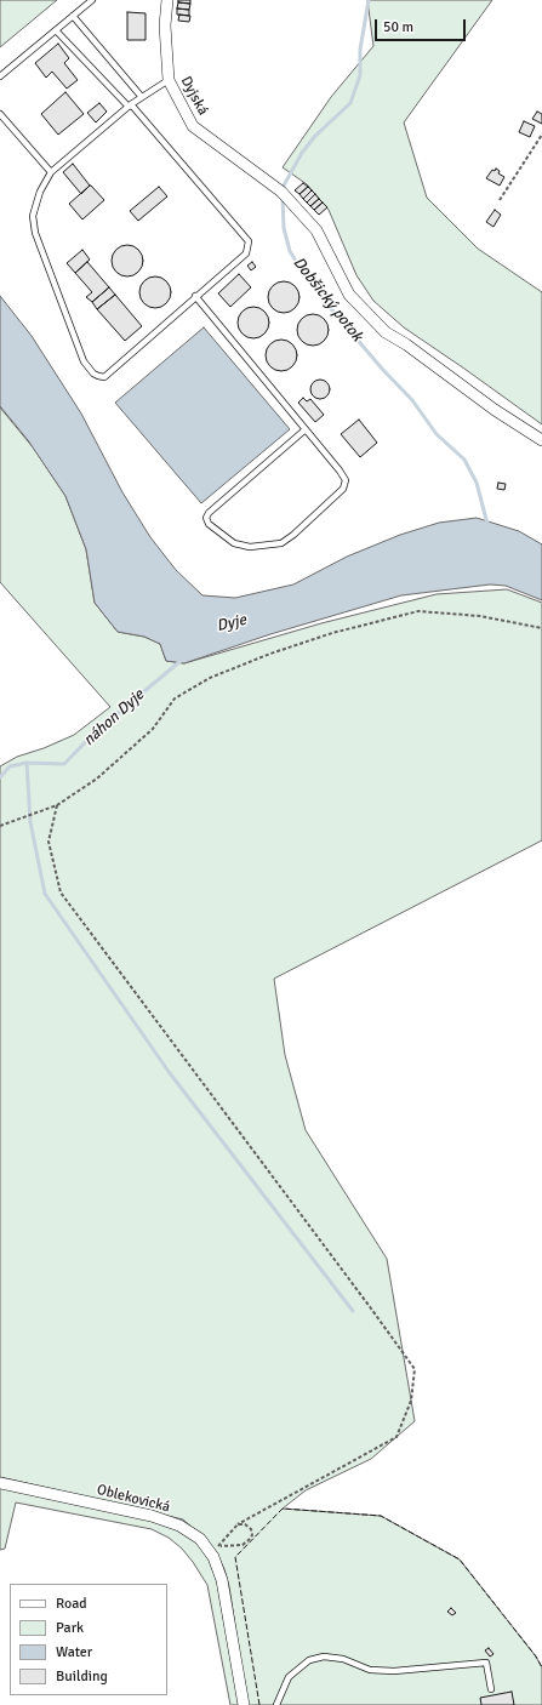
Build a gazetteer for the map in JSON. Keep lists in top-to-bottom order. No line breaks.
{"streets":{"street":["Dyjská","Oblekovická"]},"water":["Dobšický potok","Dyje","náhon Dyje"],"legend":["Road","Park","Water","Building"],"scale_bar":"50 m"}
